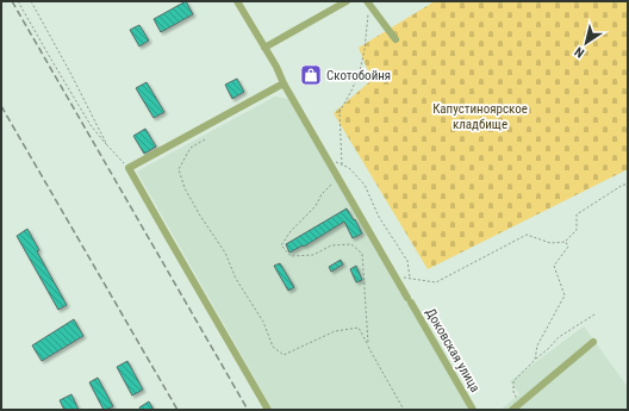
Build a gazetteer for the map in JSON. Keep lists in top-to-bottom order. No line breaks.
{"streets":{"street":["Доковская улица"]},"parks":["Капустиноярское кладбище"],"places":{"shop":["Скотобойня"]},"north":"bottom left"}
